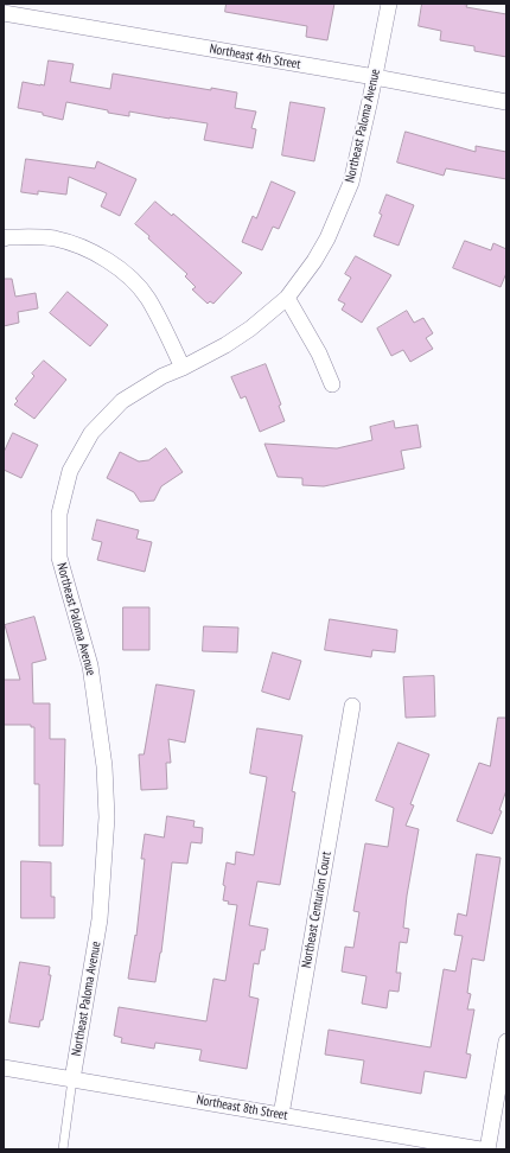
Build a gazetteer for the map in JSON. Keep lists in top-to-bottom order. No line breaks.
{"streets":{"street":["Northeast 4th Street","Northeast Paloma Avenue","Northeast Centurion Court","Northeast 8th Street"]},"crossings":[["Northeast 4th Street","Northeast Paloma Avenue"],["Northeast Paloma Avenue","Northeast 8th Street"],["Northeast Centurion Court","Northeast 8th Street"]]}
